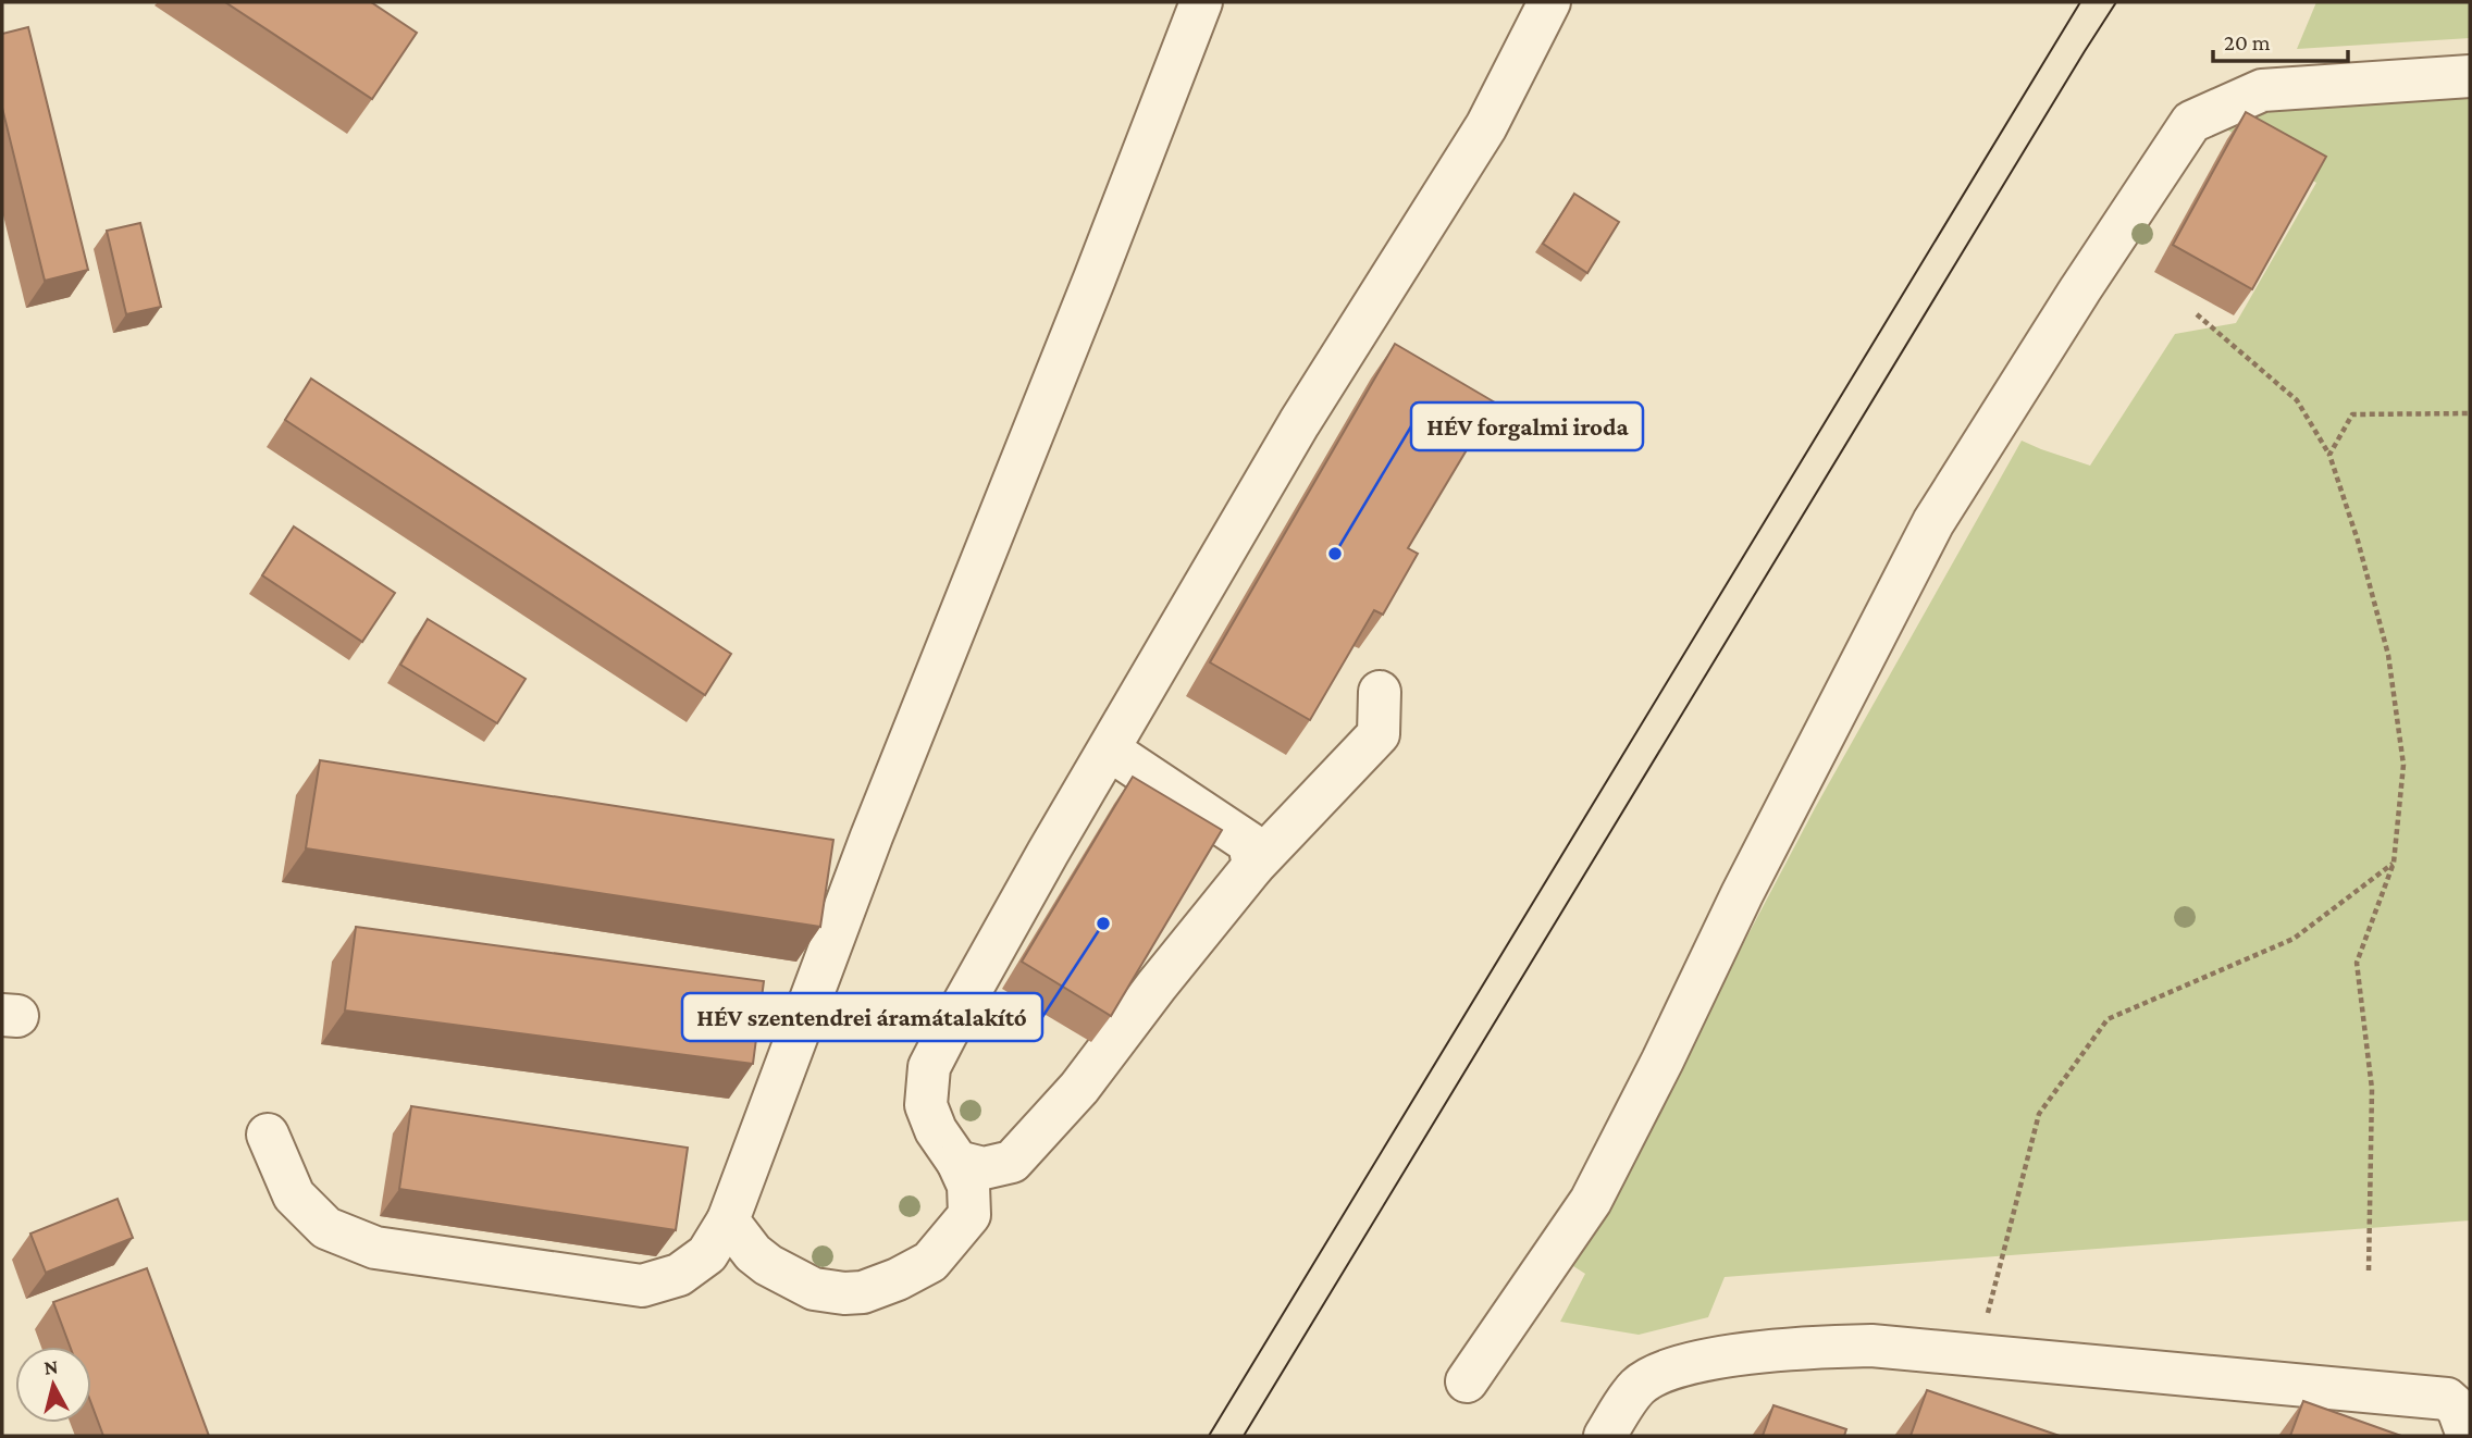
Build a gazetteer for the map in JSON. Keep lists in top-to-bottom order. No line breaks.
{"places":["HÉV forgalmi iroda","HÉV szentendrei áramátalakító"],"scale_bar":"20 m","north":"top"}
